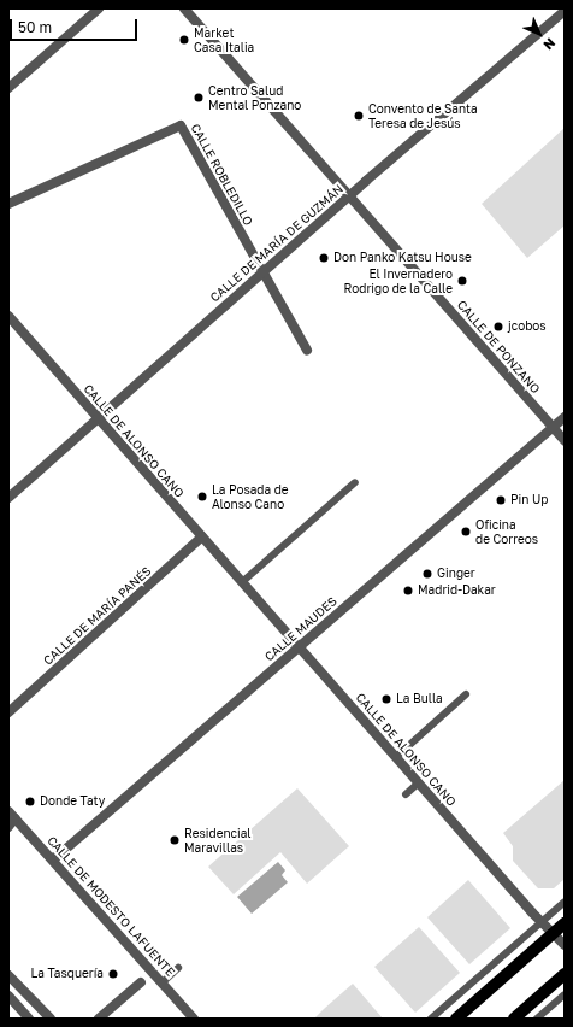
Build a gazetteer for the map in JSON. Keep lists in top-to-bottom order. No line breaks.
{"streets":{"street":["CALLE ROBLEDILLO","CALLE DE MARÍA DE GUZMÁN","CALLE DE PONZANO","CALLE DE ALONSO CANO","CALLE DE MARÍA PANÉS","CALLE MAUDES","CALLE DE MODESTO LAFUENTE"]},"crossings":[["CALLE ROBLEDILLO","CALLE DE MARÍA DE GUZMÁN"],["CALLE DE MARÍA DE GUZMÁN","CALLE DE PONZANO"],["CALLE DE MARÍA DE GUZMÁN","CALLE DE ALONSO CANO"],["CALLE DE PONZANO","CALLE MAUDES"],["CALLE DE ALONSO CANO","CALLE DE MARÍA PANÉS"],["CALLE DE ALONSO CANO","CALLE MAUDES"],["CALLE MAUDES","CALLE DE MODESTO LAFUENTE"]],"places":["Market Casa Italia","Centro Salud Mental Ponzano","Convento de Santa Teresa de Jesús","Don Panko Katsu House","El Invernadero Rodrigo de la Calle","jcobos","La Posada de Alonso Cano","Pin Up","Oficina de Correos","Ginger","Madrid-Dakar","La Bulla","Donde Taty","Residencial Maravillas","La Tasquería"],"scale_bar":"50 m","north":"bottom right"}
